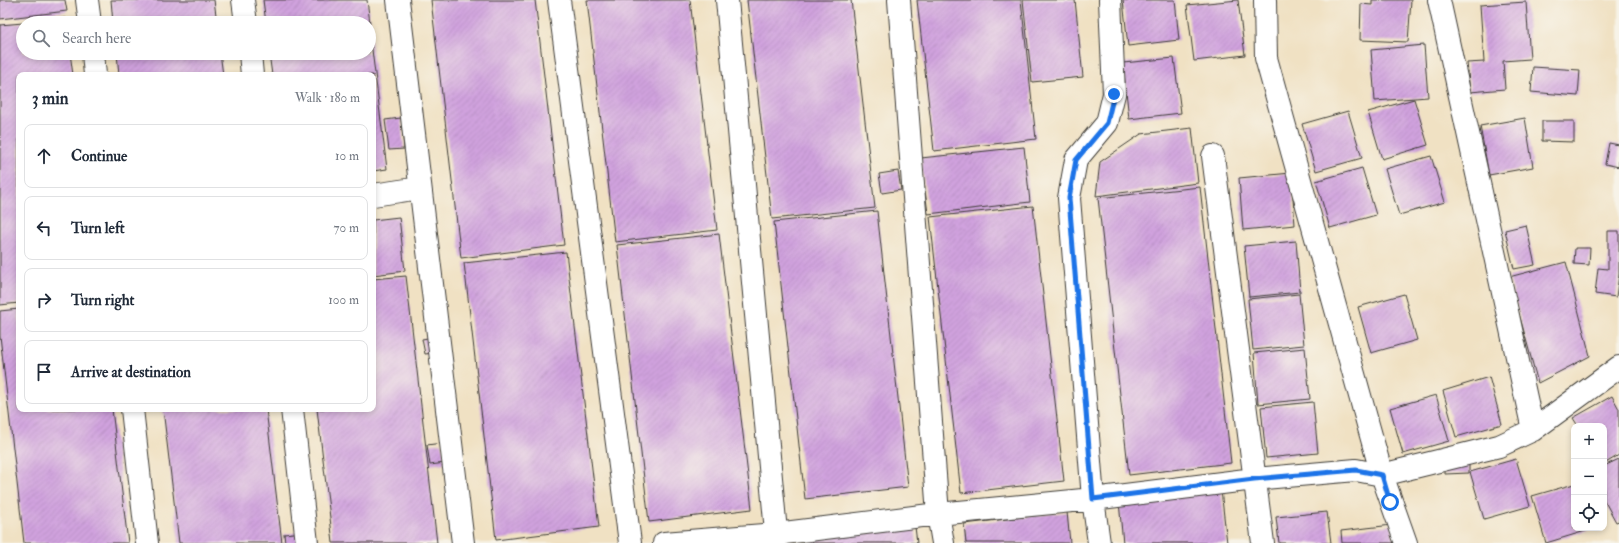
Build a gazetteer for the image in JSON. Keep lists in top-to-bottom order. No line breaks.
{"page":{"search":"Search here","heading":["3 min","Walk · 180 m"],"list":[["Continue","10 m"],["Turn left","70 m"],["Turn right","100 m"],"Arrive at destination"],"map_buttons":["+","−"]}}
